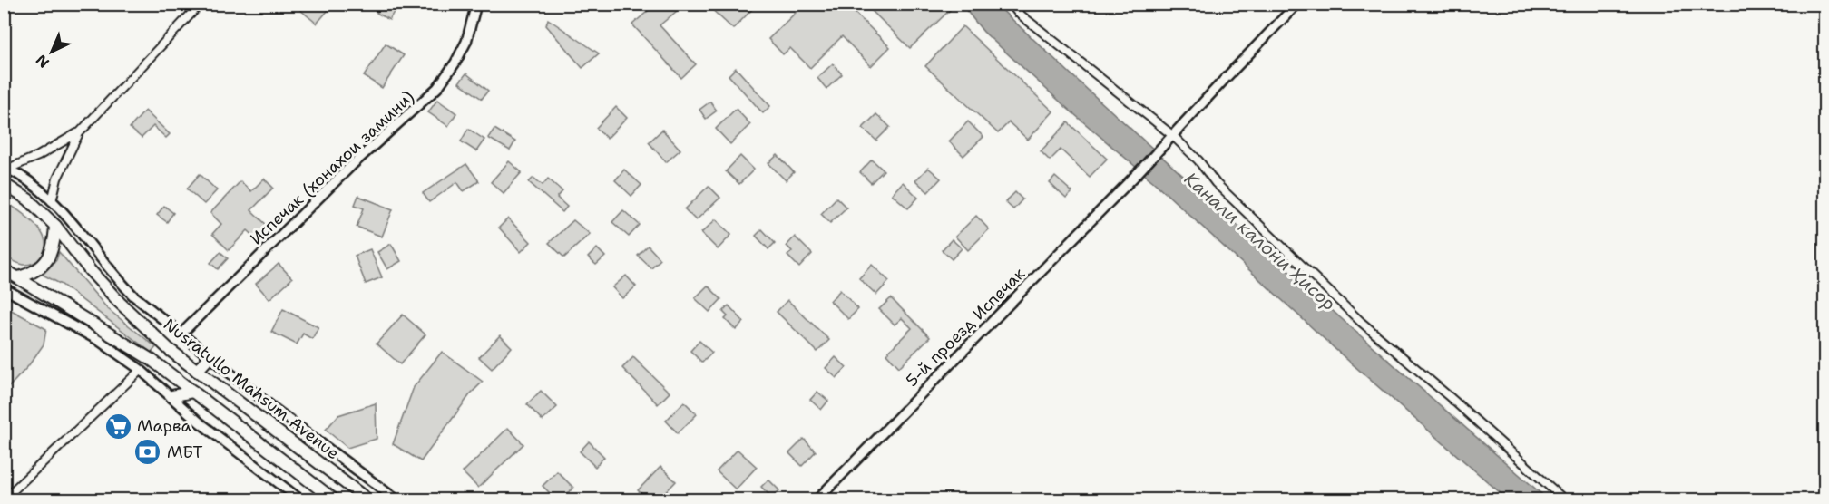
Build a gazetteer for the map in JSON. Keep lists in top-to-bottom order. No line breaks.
{"streets":{"highway":["Nusratullo Mahsum Avenue"],"street":["Испечак (хонахои замини)","5-й проезд Испечак"]},"water":["Канали калони Ҳисор"],"places":{"supermarket":["Марва"],"bank":["МБТ"]},"north":"bottom left"}
